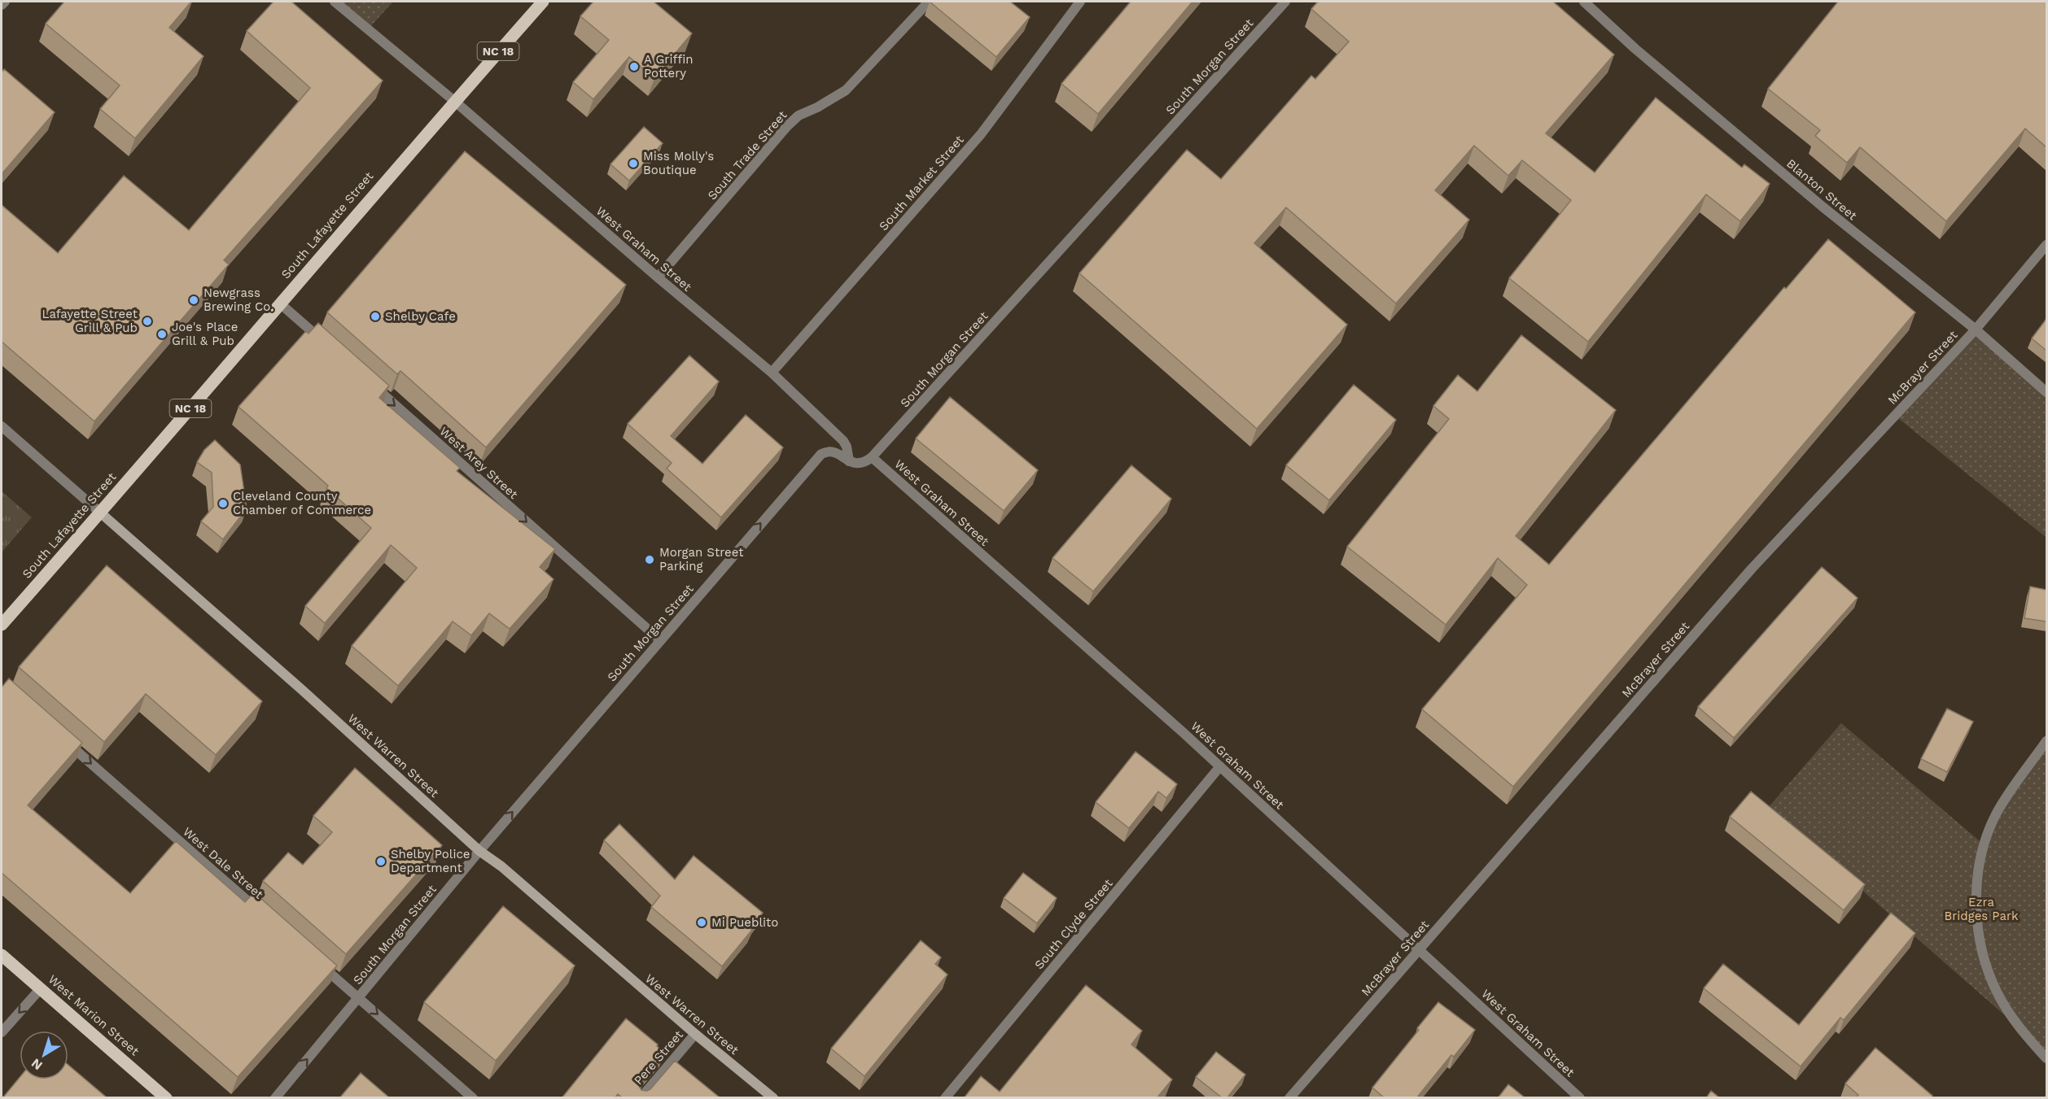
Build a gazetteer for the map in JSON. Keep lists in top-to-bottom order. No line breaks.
{"streets":{"main road":["NC 18","South Lafayette Street","West Warren Street","West Marion Street"],"street":["South Morgan Street","South Trade Street","South Market Street","Blanton Street","West Graham Street","McBrayer Street","West Arey Street","West Dale Street","South Clyde Street","Pere Street"]},"crossings":[["South Morgan Street","West Graham Street"],["South Morgan Street","West Arey Street"],["South Morgan Street","West Warren Street"],["South Trade Street","West Graham Street"],["South Market Street","West Graham Street"],["Blanton Street","McBrayer Street"],["South Lafayette Street","West Graham Street"],["South Lafayette Street","West Warren Street"],["West Graham Street","McBrayer Street"],["West Graham Street","South Clyde Street"],["West Warren Street","Pere Street"]],"one_way":["South Morgan Street","West Arey Street","West Dale Street"],"parks":["Ezra Bridges Park"],"places":["A Griffin Pottery","Miss Molly's Boutique","Newgrass Brewing Co.","Shelby Cafe","Lafayette Street Grill & Pub","Joe's Place Grill & Pub","Cleveland County Chamber of Commerce","Morgan Street Parking","Shelby Police Department","Mi Pueblito"],"north":"bottom left"}
